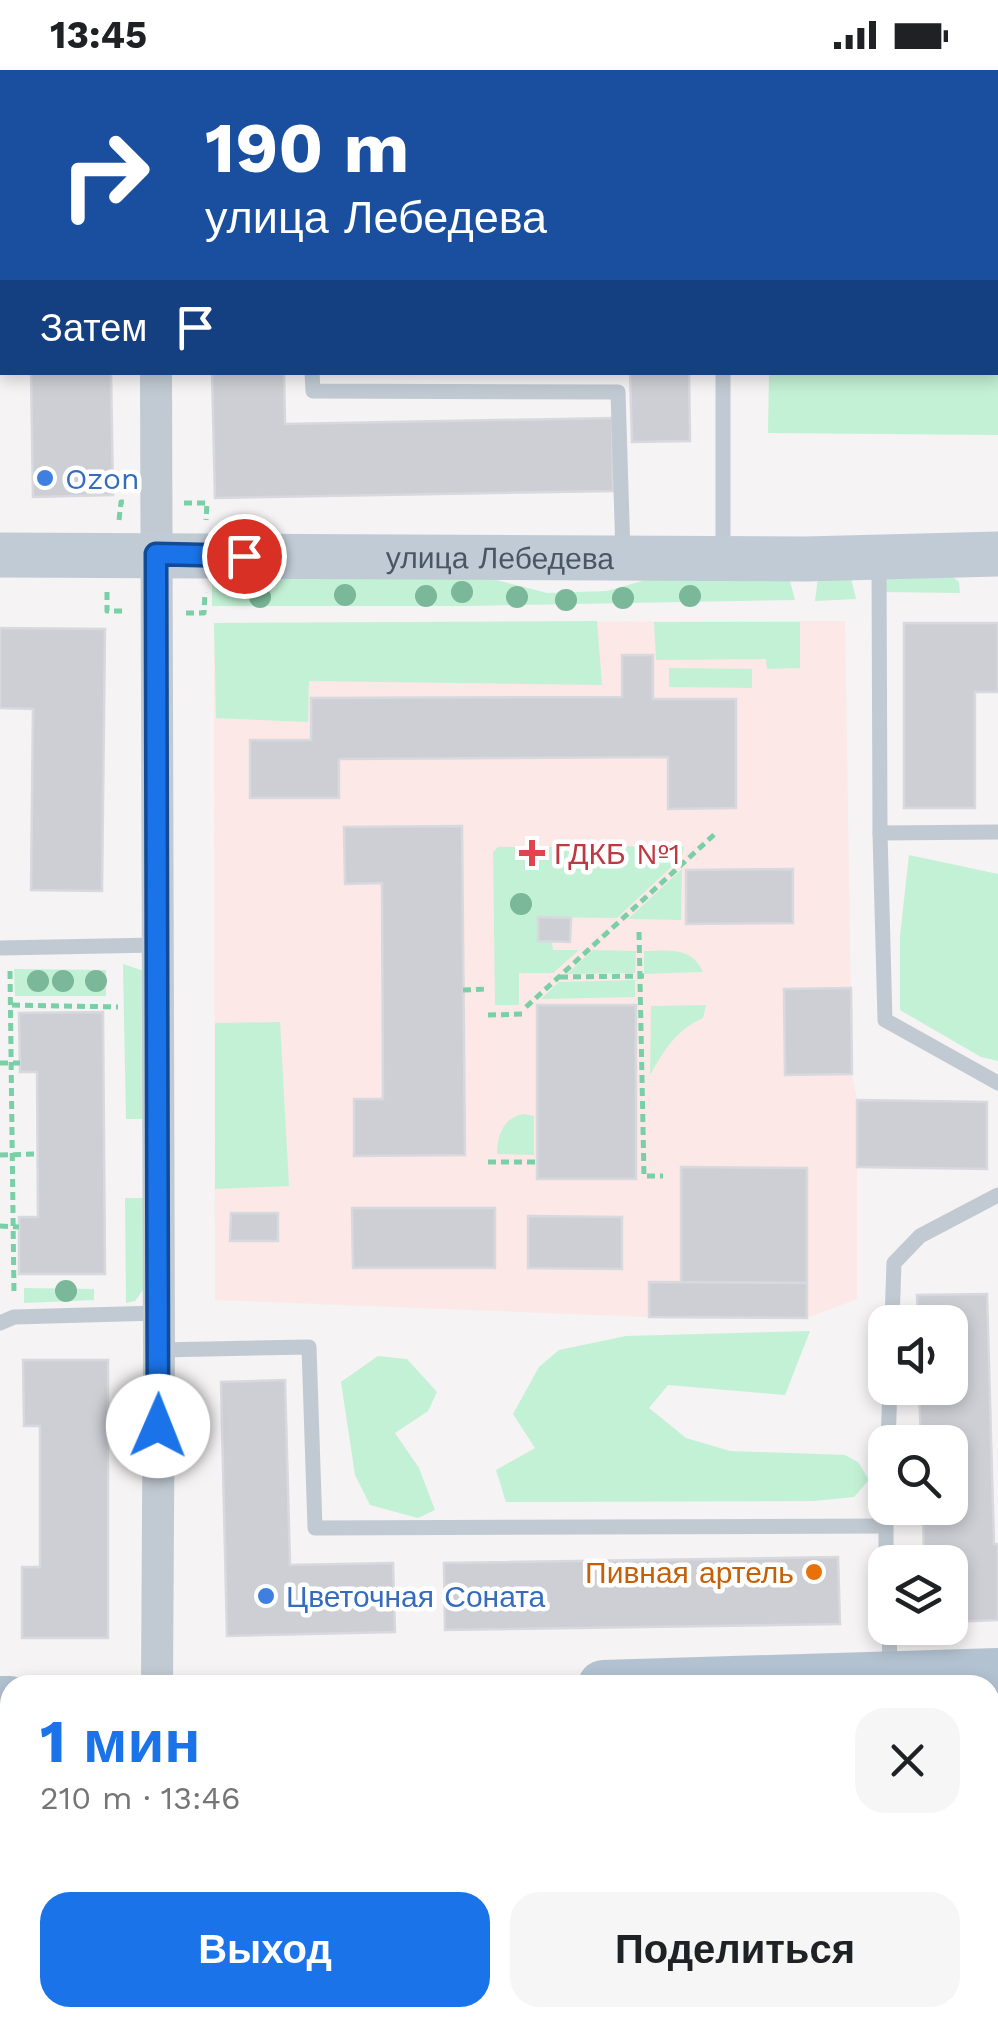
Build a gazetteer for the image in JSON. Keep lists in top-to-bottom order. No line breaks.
{"streets":{"street":["улица Лебедева"]},"places":{"other":["Ozon","Пивная артель","Цветочная Соната"],"health":["ГДКБ №1"]},"page":{"status":"13:45","turn":["190 m","улица Лебедева"],"then":"Затем","heading":["1 мин","210 m · 13:46"],"buttons":["Выход","Поделиться"]}}
